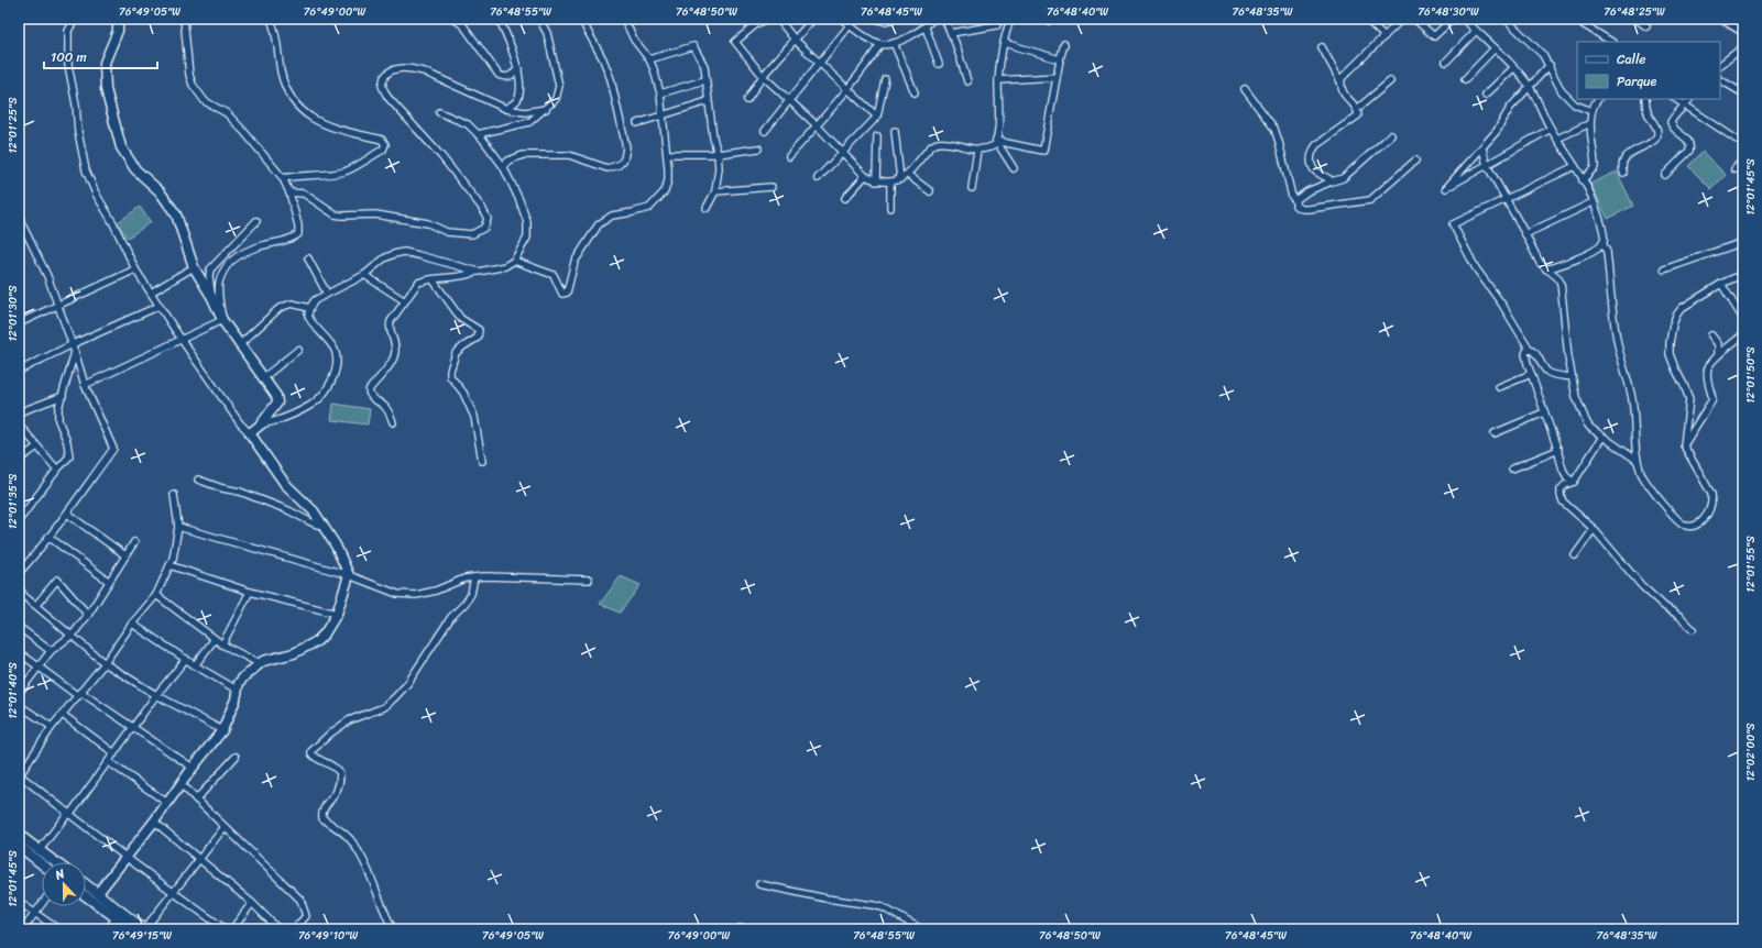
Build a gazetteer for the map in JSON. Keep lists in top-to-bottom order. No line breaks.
{"legend":["Calle","Parque"],"scale_bar":"100 m","north":"top","coordinates":["76°49'05\"W","76°49'00\"W","76°48'55\"W","76°48'50\"W","76°48'45\"W","76°48'40\"W","76°48'35\"W","76°48'30\"W","76°48'25\"W","12°01'25\"S","12°01'45\"S","12°01'30\"S","12°01'50\"S","12°01'35\"S","12°01'55\"S","12°01'40\"S","12°02'00\"S","76°49'15\"W","76°49'10\"W"]}
